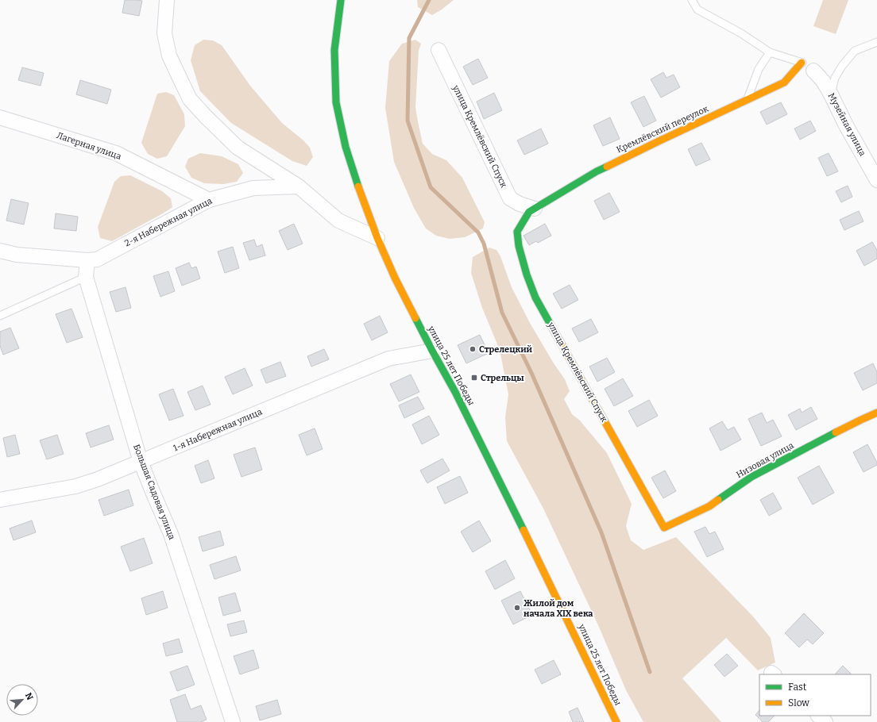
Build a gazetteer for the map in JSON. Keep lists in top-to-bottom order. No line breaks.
{"streets":{"street":["Музейная улица","Кремлёвский переулок","улица Кремлёвский Спуск","Лагерная улица","2-я Набережная улица","улица 25 лет Победы","1-я Набережная улица","Низовая улица","Большая Садовая улица"]},"crossings":[["Музейная улица","Кремлёвский переулок"],["Кремлёвский переулок","улица Кремлёвский Спуск"],["улица Кремлёвский Спуск","Низовая улица"],["Лагерная улица","2-я Набережная улица"],["2-я Набережная улица","Большая Садовая улица"],["улица 25 лет Победы","1-я Набережная улица"],["1-я Набережная улица","Большая Садовая улица"]],"places":{"other":["Стрелецкий","Жилой дом начала XIX века"],"transit":["Стрельцы"]},"legend":["Fast","Slow"],"north":"top right"}
